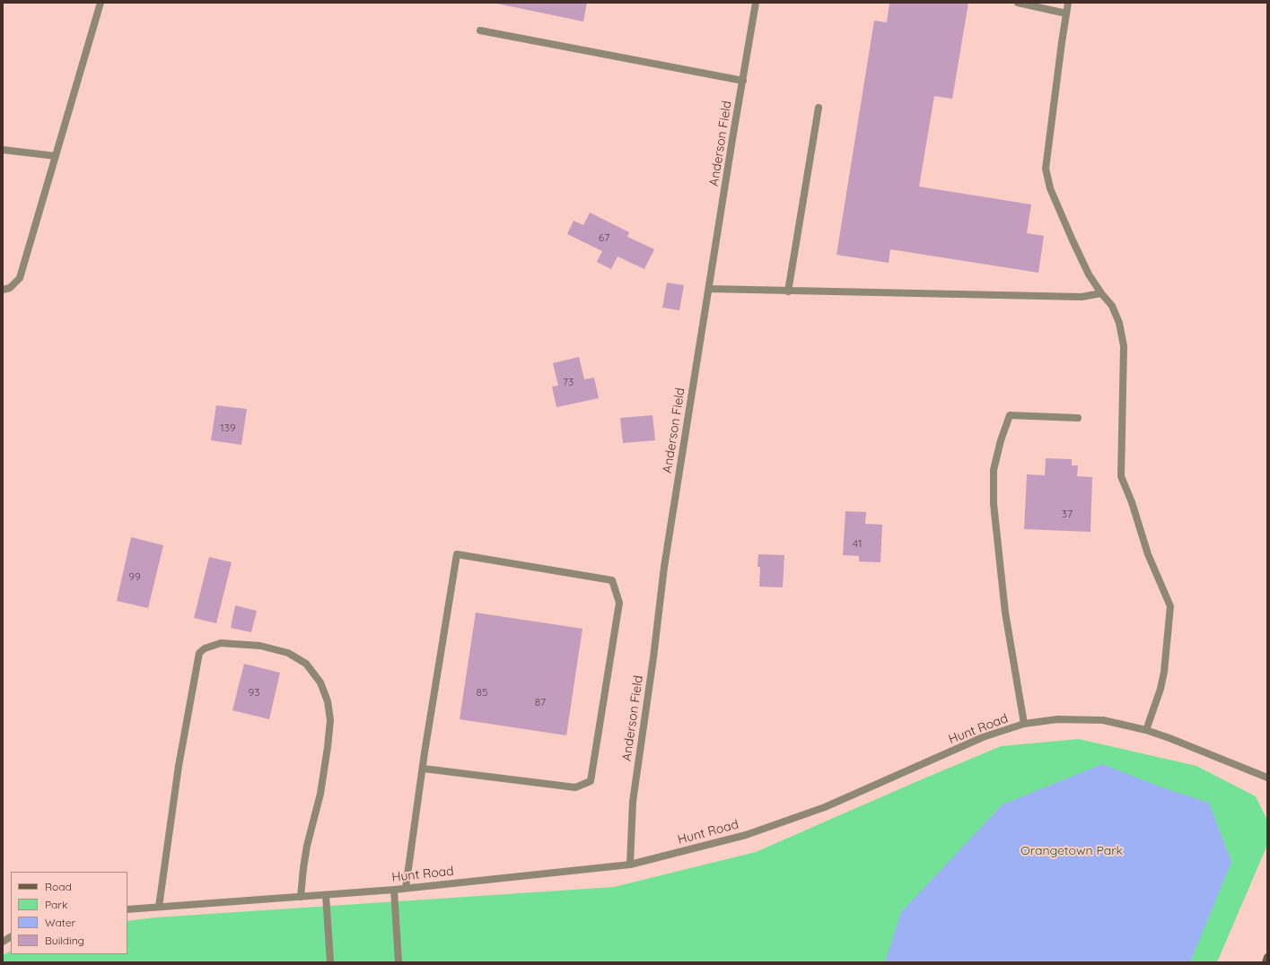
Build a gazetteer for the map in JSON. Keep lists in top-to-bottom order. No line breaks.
{"streets":{"street":["Anderson Field","Hunt Road"]},"crossings":[["Anderson Field","Hunt Road"]],"parks":["Orangetown Park"],"house_numbers":["67","73","139","37","41","99","93","85","87"],"legend":["Road","Park","Water","Building"]}
